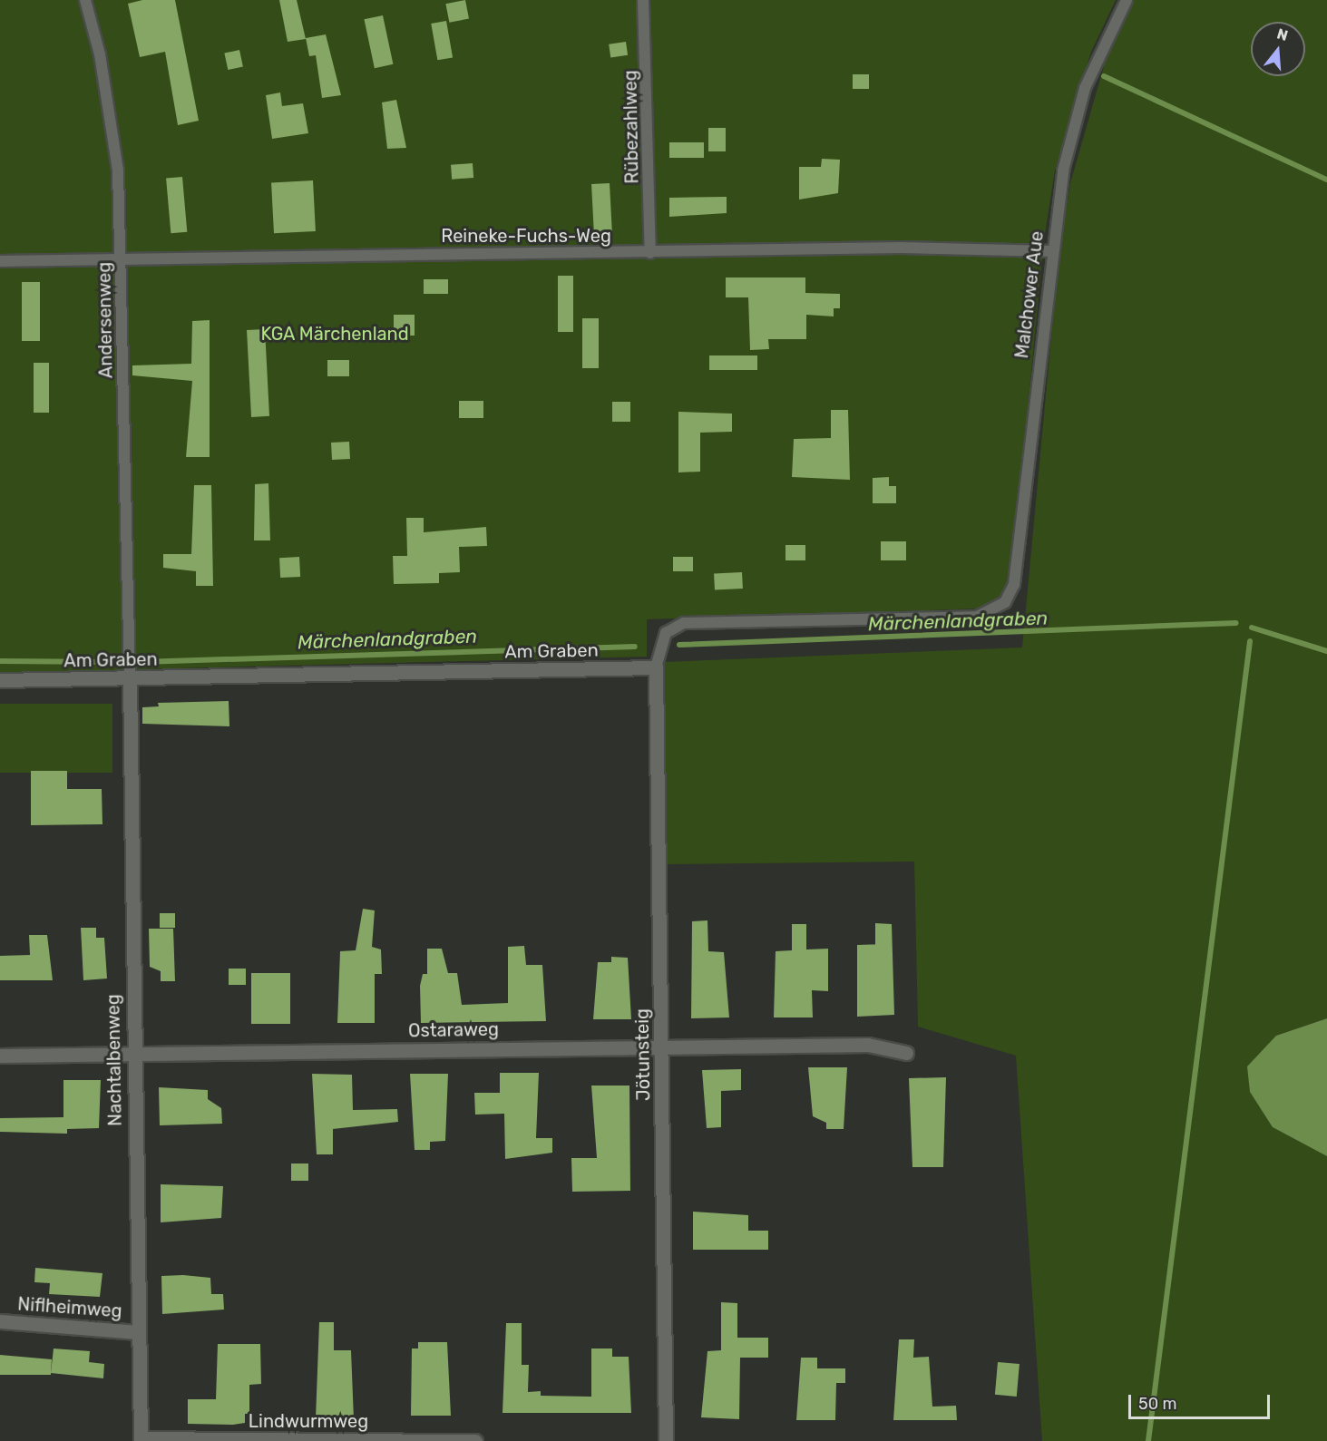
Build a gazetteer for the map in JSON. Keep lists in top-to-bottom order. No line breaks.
{"streets":{"street":["Am Graben","Ostaraweg","Jötunsteig","Nachtalbenweg","Niflheimweg","Lindwurmweg"],"lane":["Rübezahlweg","Reineke-Fuchs-Weg","Malchower Aue","Andersenweg"]},"crossings":[["Rübezahlweg","Reineke-Fuchs-Weg"],["Reineke-Fuchs-Weg","Malchower Aue"],["Reineke-Fuchs-Weg","Andersenweg"],["Malchower Aue","Am Graben"],["Malchower Aue","Jötunsteig"],["Andersenweg","Am Graben"],["Andersenweg","Nachtalbenweg"],["Am Graben","Jötunsteig"],["Am Graben","Nachtalbenweg"],["Ostaraweg","Jötunsteig"],["Ostaraweg","Nachtalbenweg"],["Nachtalbenweg","Niflheimweg"],["Nachtalbenweg","Lindwurmweg"]],"water":["Märchenlandgraben"],"parks":["KGA Märchenland"],"scale_bar":"50 m","north":"top"}
